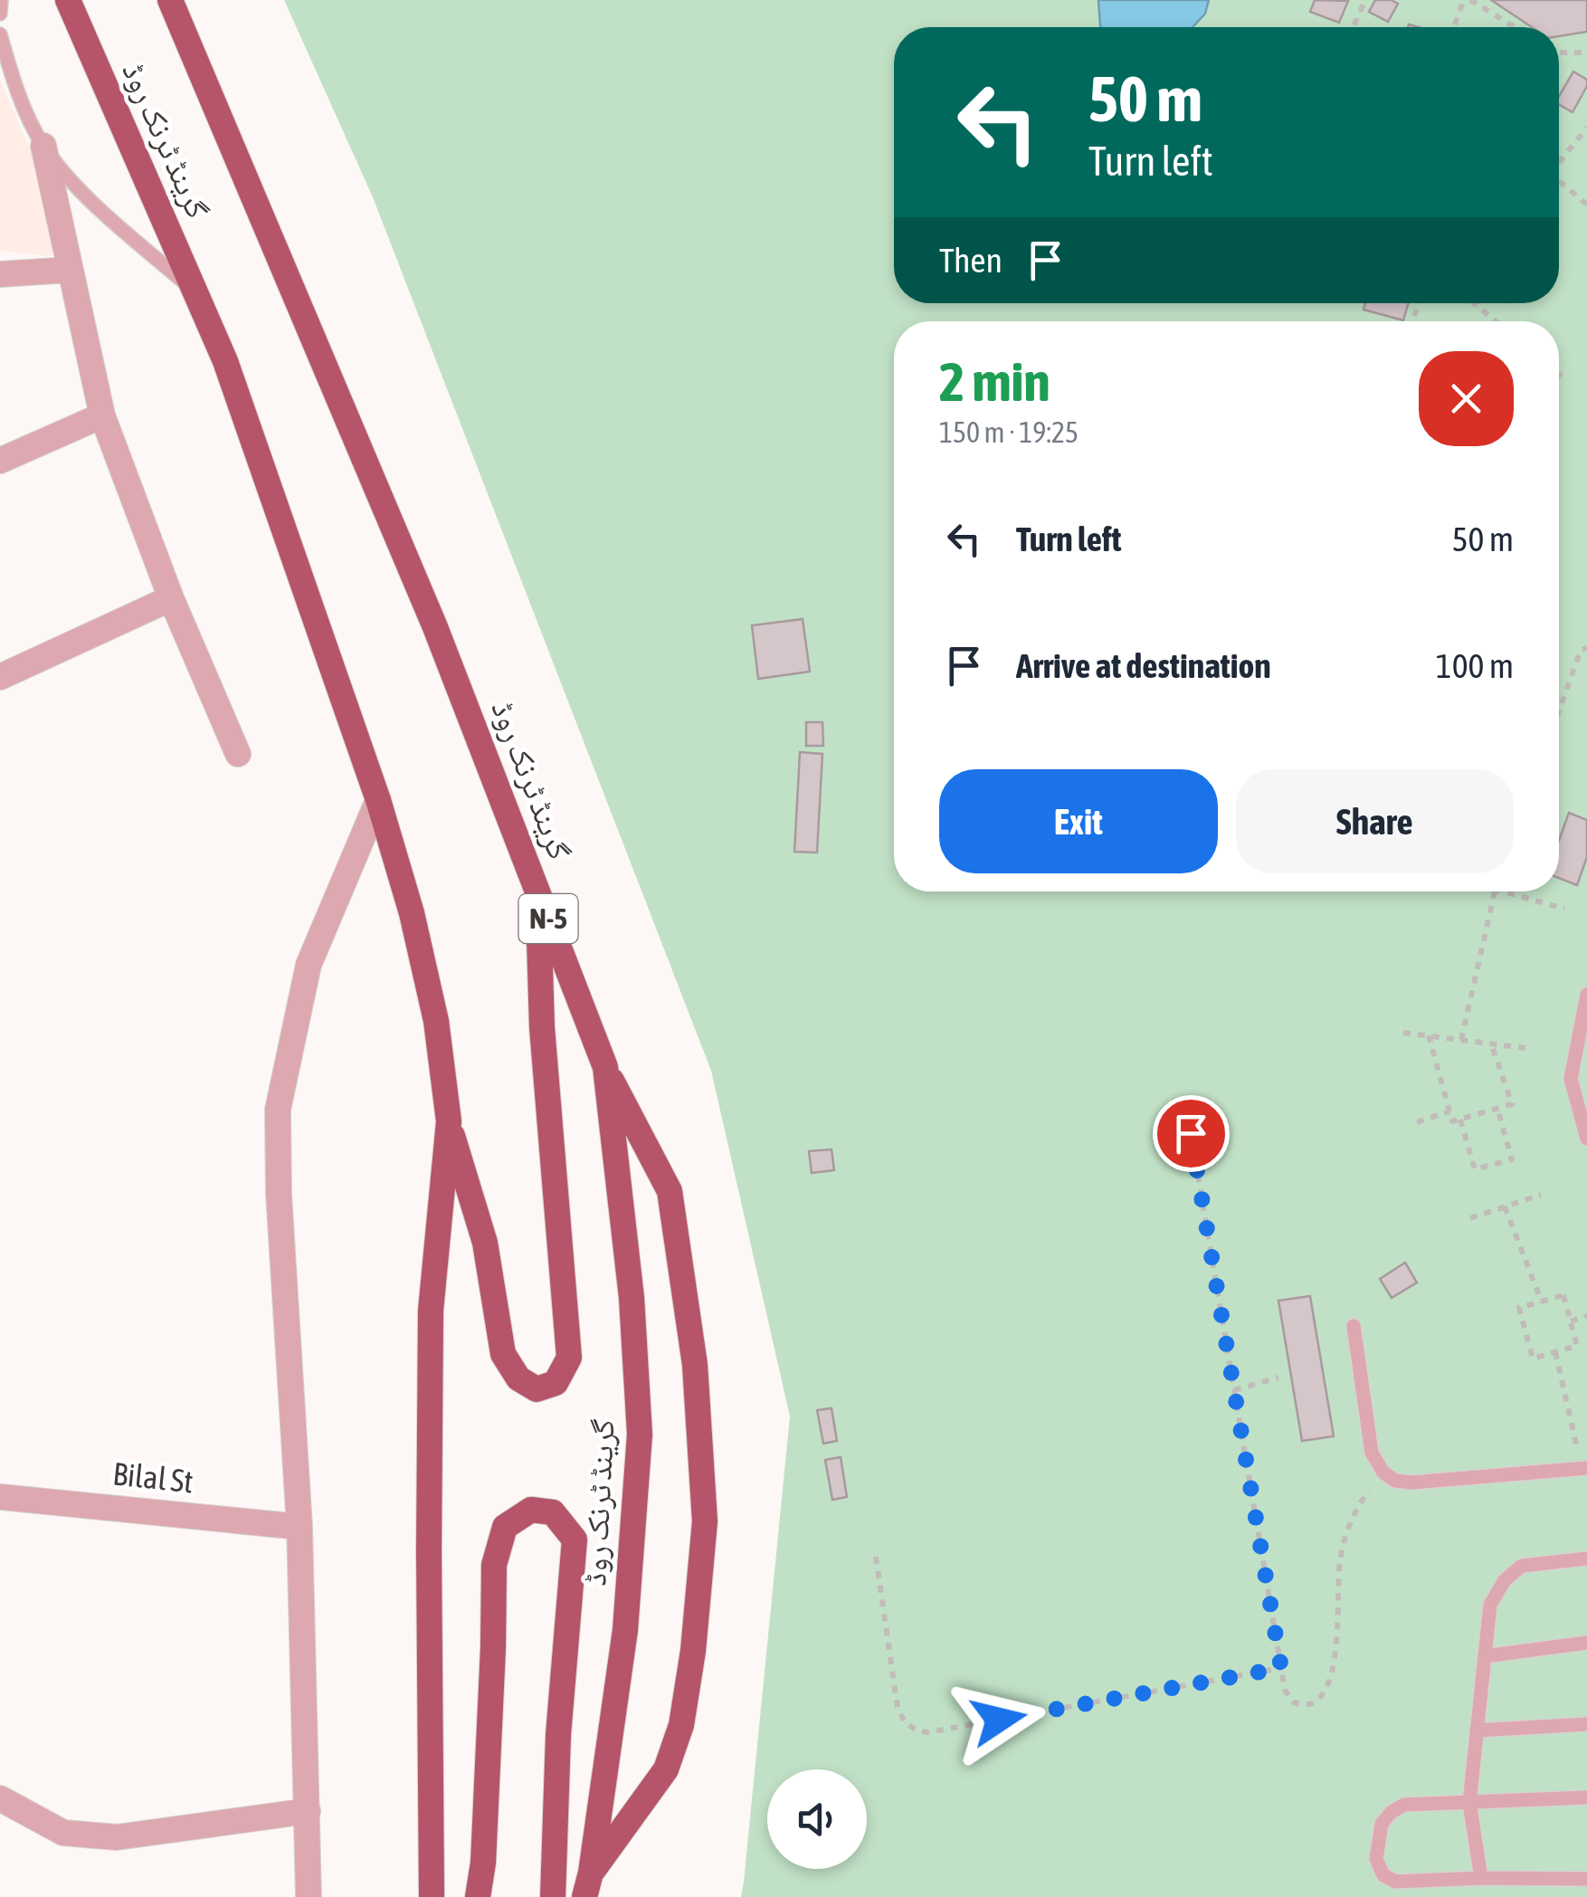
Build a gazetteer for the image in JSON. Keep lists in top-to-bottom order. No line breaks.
{"streets":{"highway":["گرینڈ ٹرنک روڈ","N-5"],"street":["Bilal St"]},"page":{"turn":["50 m","Turn left"],"then":"Then","heading":["2 min","150 m · 19:25"],"list":[{"name":"Turn left","value":"50 m"},{"name":"Arrive at destination","value":"100 m"}],"buttons":["Exit","Share"]}}
